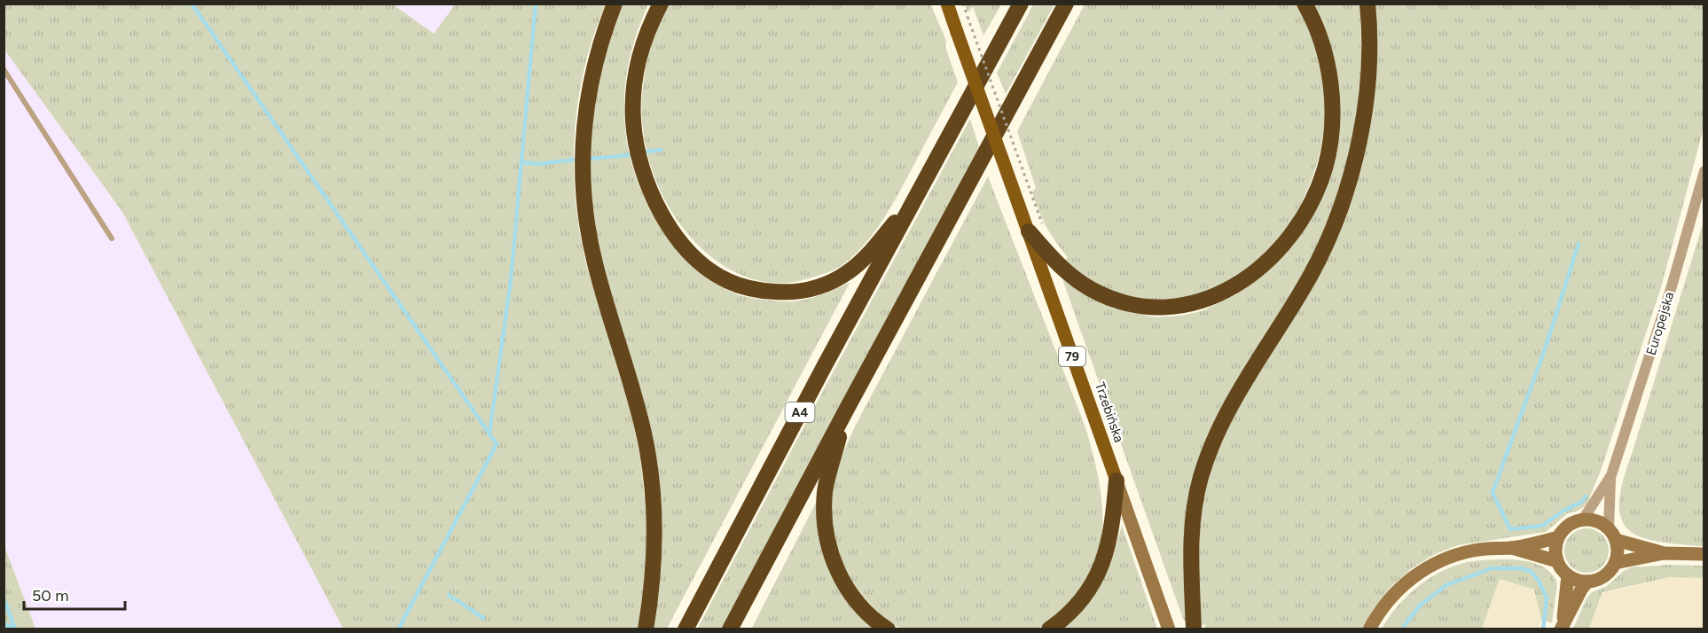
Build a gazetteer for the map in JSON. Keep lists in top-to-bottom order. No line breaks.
{"streets":{"highway":["A4"],"main road":["79","Trzebińska"],"street":["Europejska"]},"scale_bar":"50 m"}
